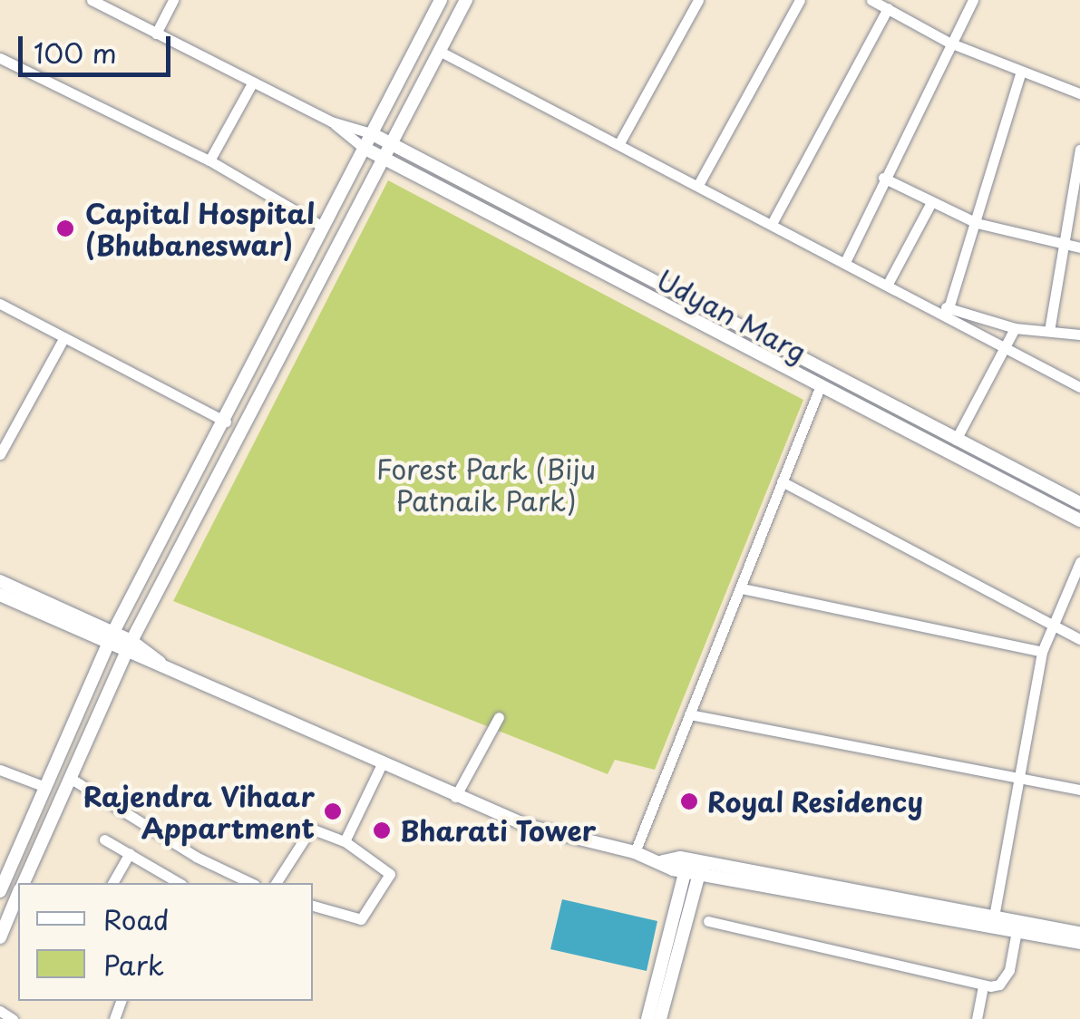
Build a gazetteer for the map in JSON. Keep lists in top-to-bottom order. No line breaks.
{"streets":{"street":["Udyan Marg"]},"parks":["Forest Park (Biju Patnaik Park)"],"places":["Capital Hospital (Bhubaneswar)","Royal Residency","Rajendra Vihaar Appartment","Bharati Tower"],"legend":["Road","Park"],"scale_bar":"100 m"}
